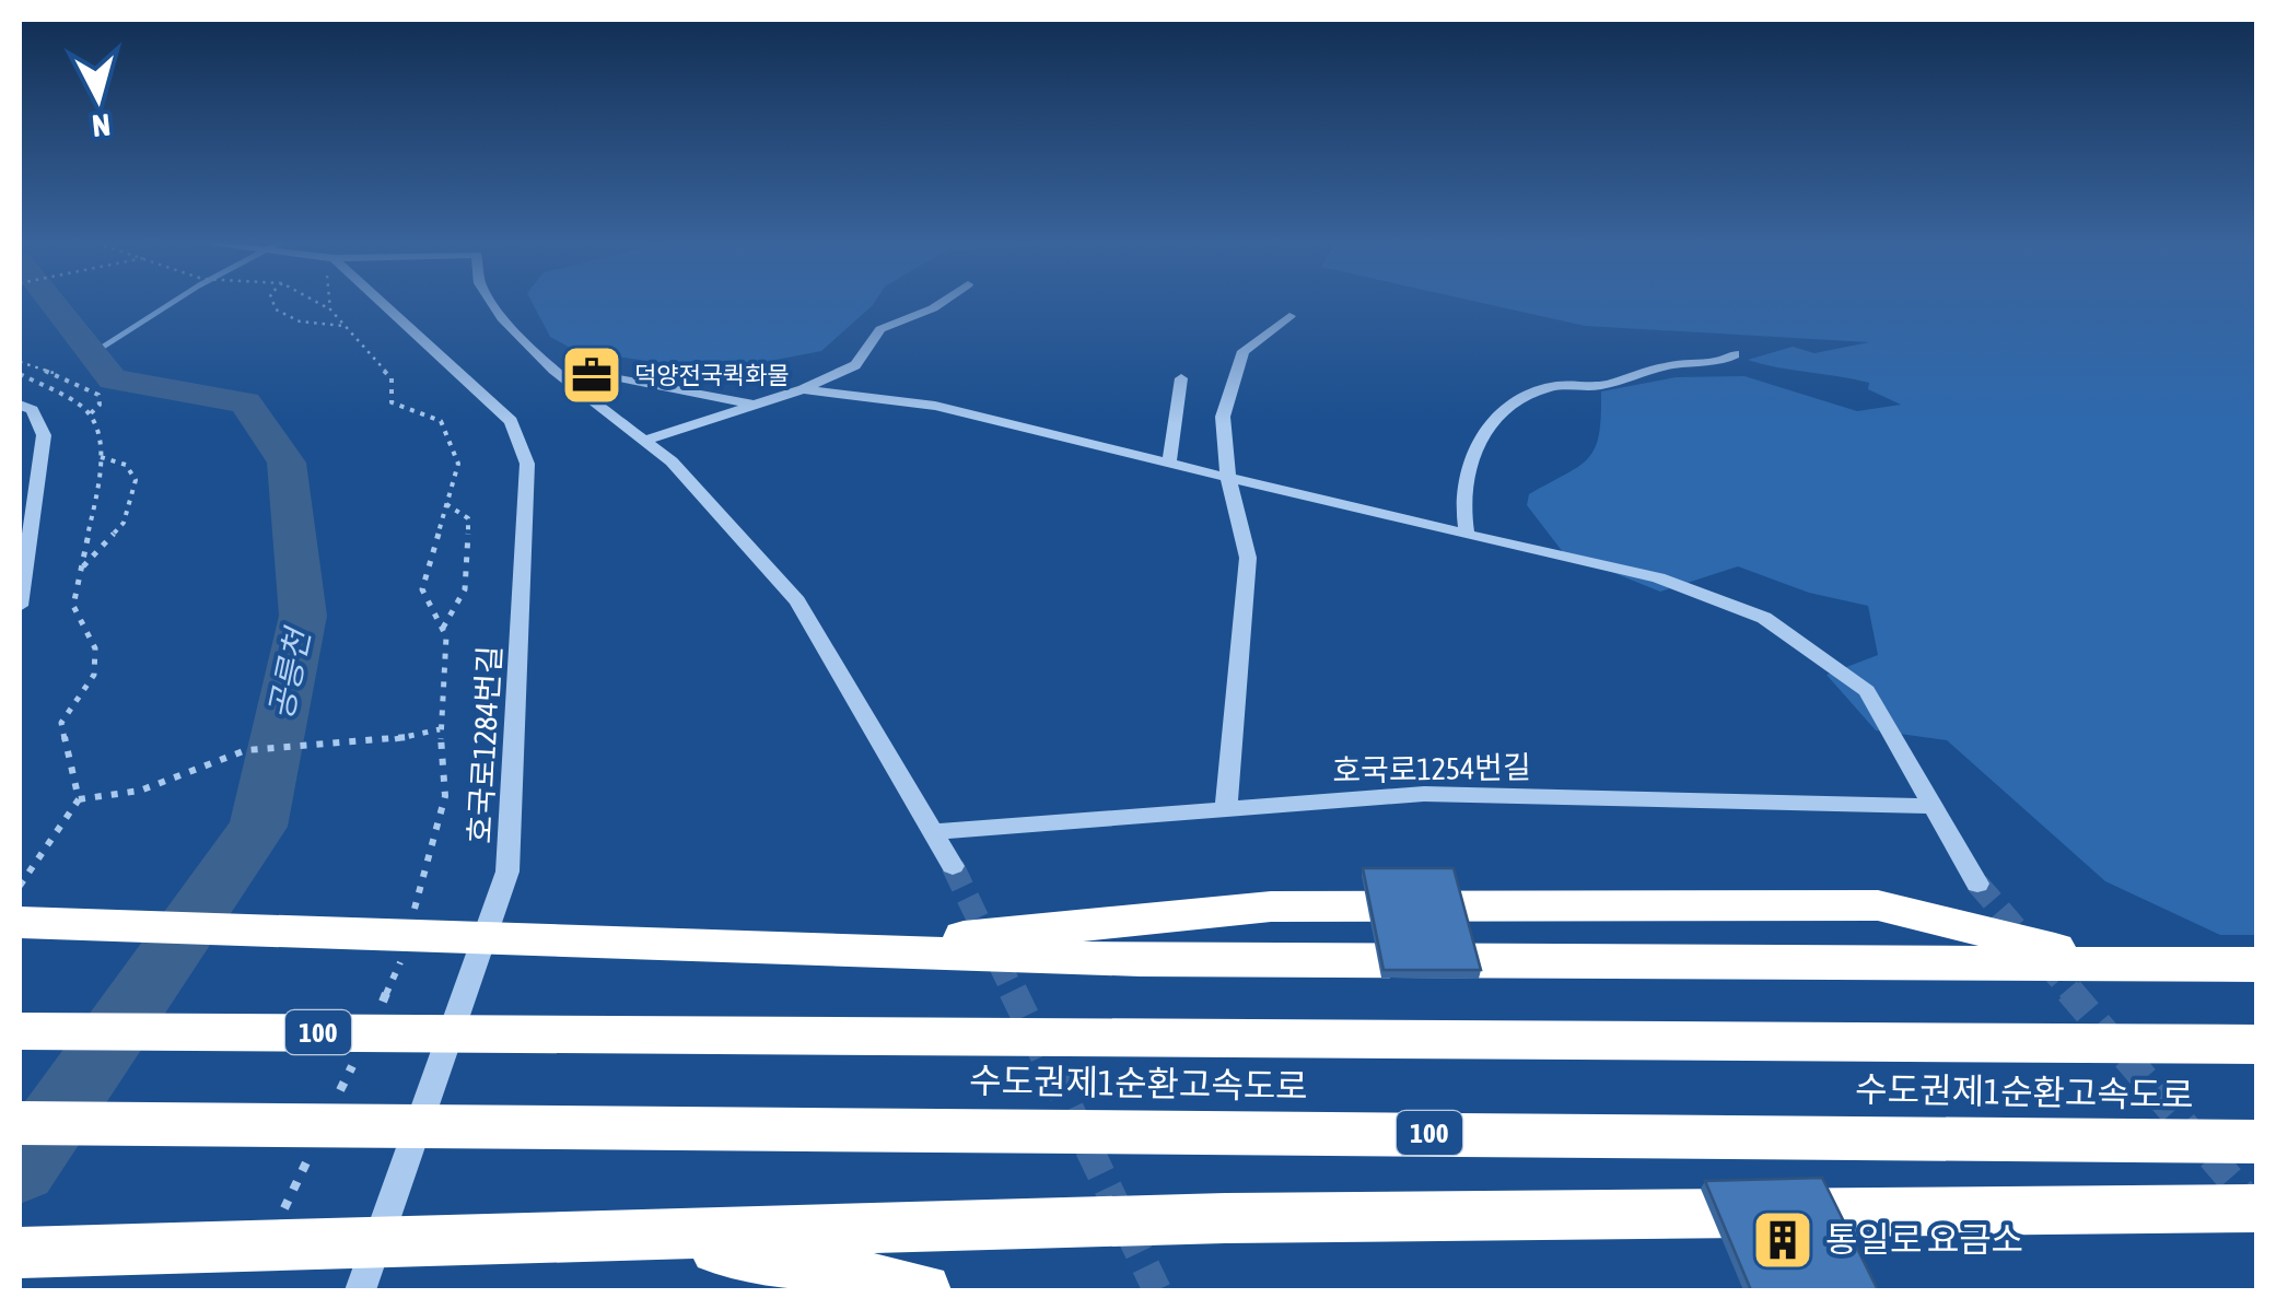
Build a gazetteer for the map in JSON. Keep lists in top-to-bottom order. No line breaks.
{"streets":{"highway":["100","수도권제1순환고속도로"],"street":["호국로1284번길","호국로1254번길"]},"water":["공릉천"],"places":{"office":["덕양전국퀵화물"],"building":["통일로 요금소"]},"north":"bottom"}
